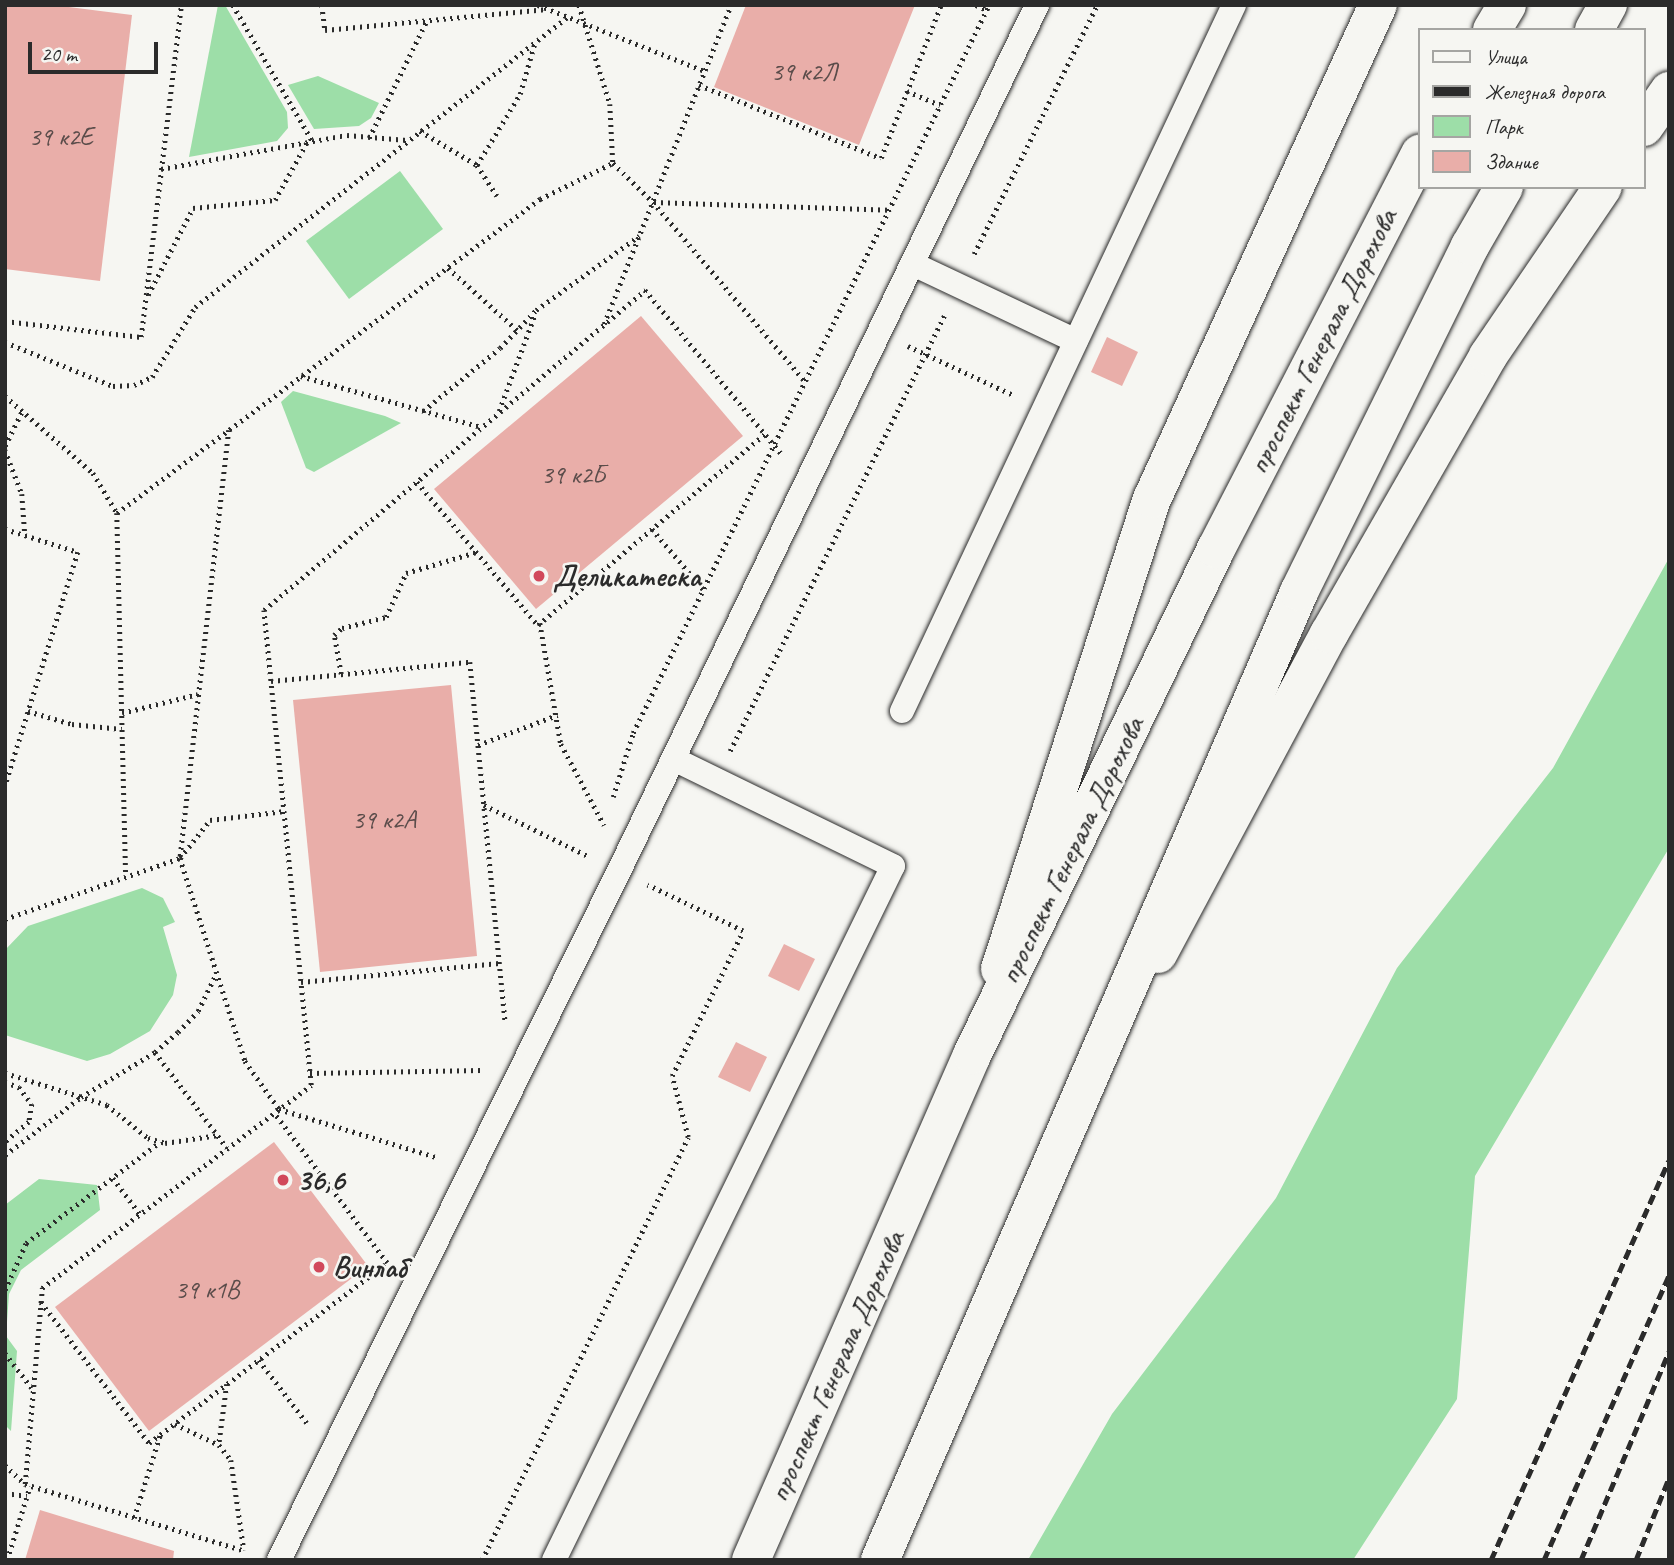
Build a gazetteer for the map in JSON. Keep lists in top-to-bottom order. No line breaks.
{"streets":{"main road":["проспект Генерала Дорохова"]},"places":["Деликатеска","36,6","Винлаб"],"house_numbers":["39 к2Л","39 к2Е","39 к2Б","39 к2А","39 к1В"],"legend":["Улица","Железная дорога","Парк","Здание"],"scale_bar":"20 m"}
